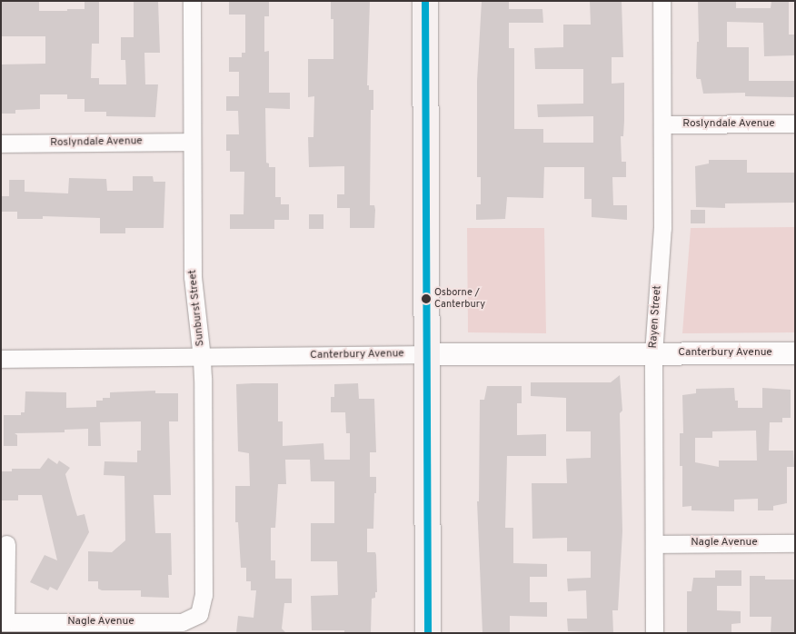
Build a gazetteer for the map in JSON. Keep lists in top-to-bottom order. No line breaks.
{"streets":{"street":["Roslyndale Avenue","Sunburst Street","Rayen Street","Canterbury Avenue","Nagle Avenue"]},"crossings":[["Roslyndale Avenue","Sunburst Street"],["Roslyndale Avenue","Rayen Street"],["Sunburst Street","Canterbury Avenue"],["Sunburst Street","Nagle Avenue"],["Rayen Street","Canterbury Avenue"],["Rayen Street","Nagle Avenue"]],"places":["Osborne / Canterbury"]}
